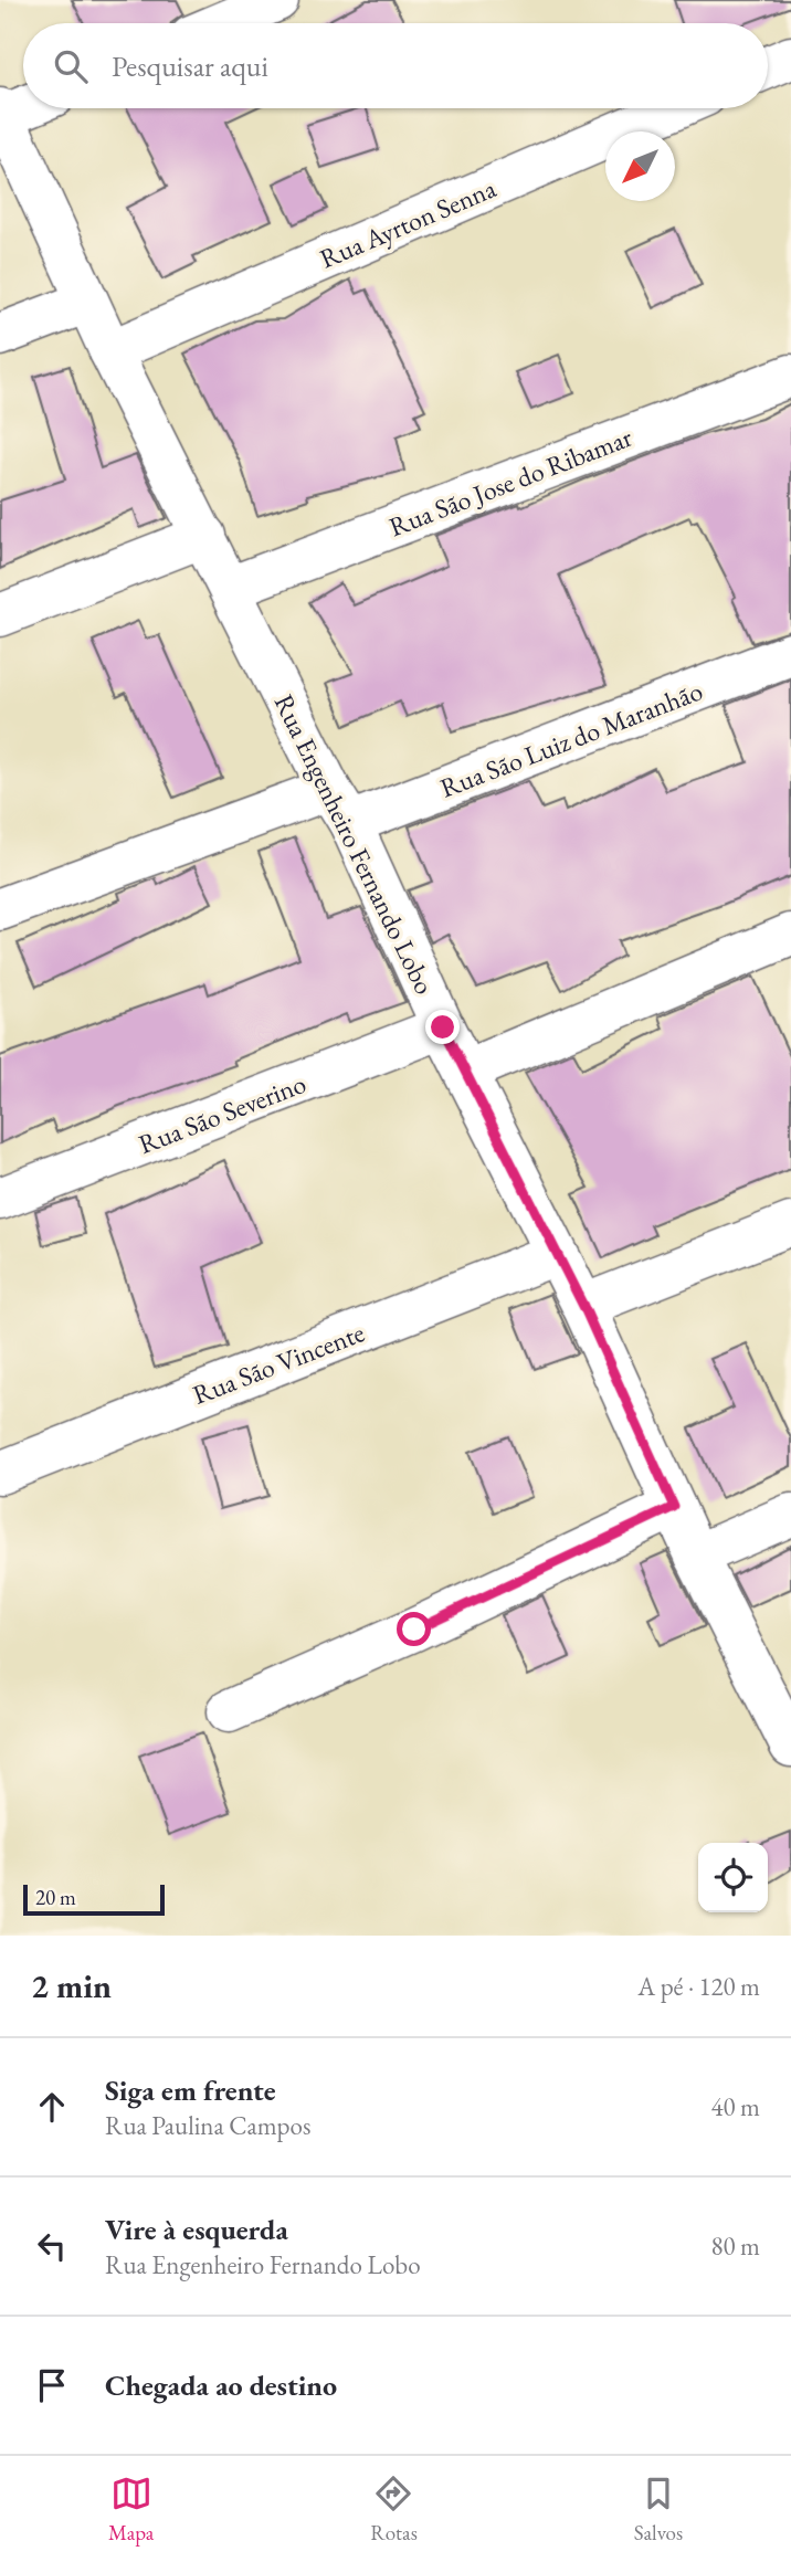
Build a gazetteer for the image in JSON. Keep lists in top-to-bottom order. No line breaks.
{"streets":{"street":["Rua Ayrton Senna","Rua São Jose do Ribamar","Rua São Luiz do Maranhão","Rua Engenheiro Fernando Lobo","Rua São Severino","Rua São Vincente"]},"crossings":[["Rua Ayrton Senna","Rua Engenheiro Fernando Lobo"],["Rua São Jose do Ribamar","Rua Engenheiro Fernando Lobo"],["Rua São Luiz do Maranhão","Rua Engenheiro Fernando Lobo"],["Rua Engenheiro Fernando Lobo","Rua São Severino"],["Rua Engenheiro Fernando Lobo","Rua São Vincente"]],"scale_bar":"20 m","north":"bottom left","page":{"search":"Pesquisar aqui","scale":"20 m","heading":["2 min","A pé · 120 m"],"list":[["Siga em frente","Rua Paulina Campos","40 m"],["Vire à esquerda","Rua Engenheiro Fernando Lobo","80 m"],"Chegada ao destino"],"nav":["Mapa","Rotas","Salvos"]}}
